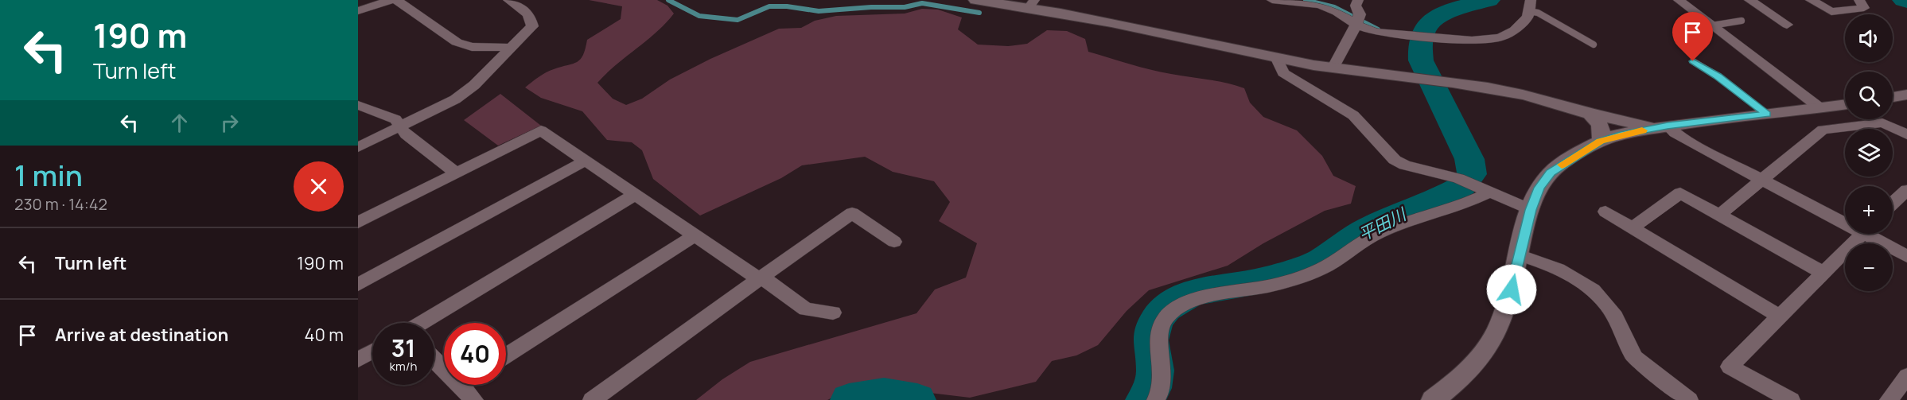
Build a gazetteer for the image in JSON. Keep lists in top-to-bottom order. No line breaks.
{"water":["平田川"],"page":{"turn":["190 m","Turn left"],"map_buttons":["+","−"],"heading":["1 min","230 m · 14:42"],"list":[{"name":"Turn left","value":"190 m"},{"name":"Arrive at destination","value":"40 m"}],"speed":"31 km/h","limit":"40"}}
